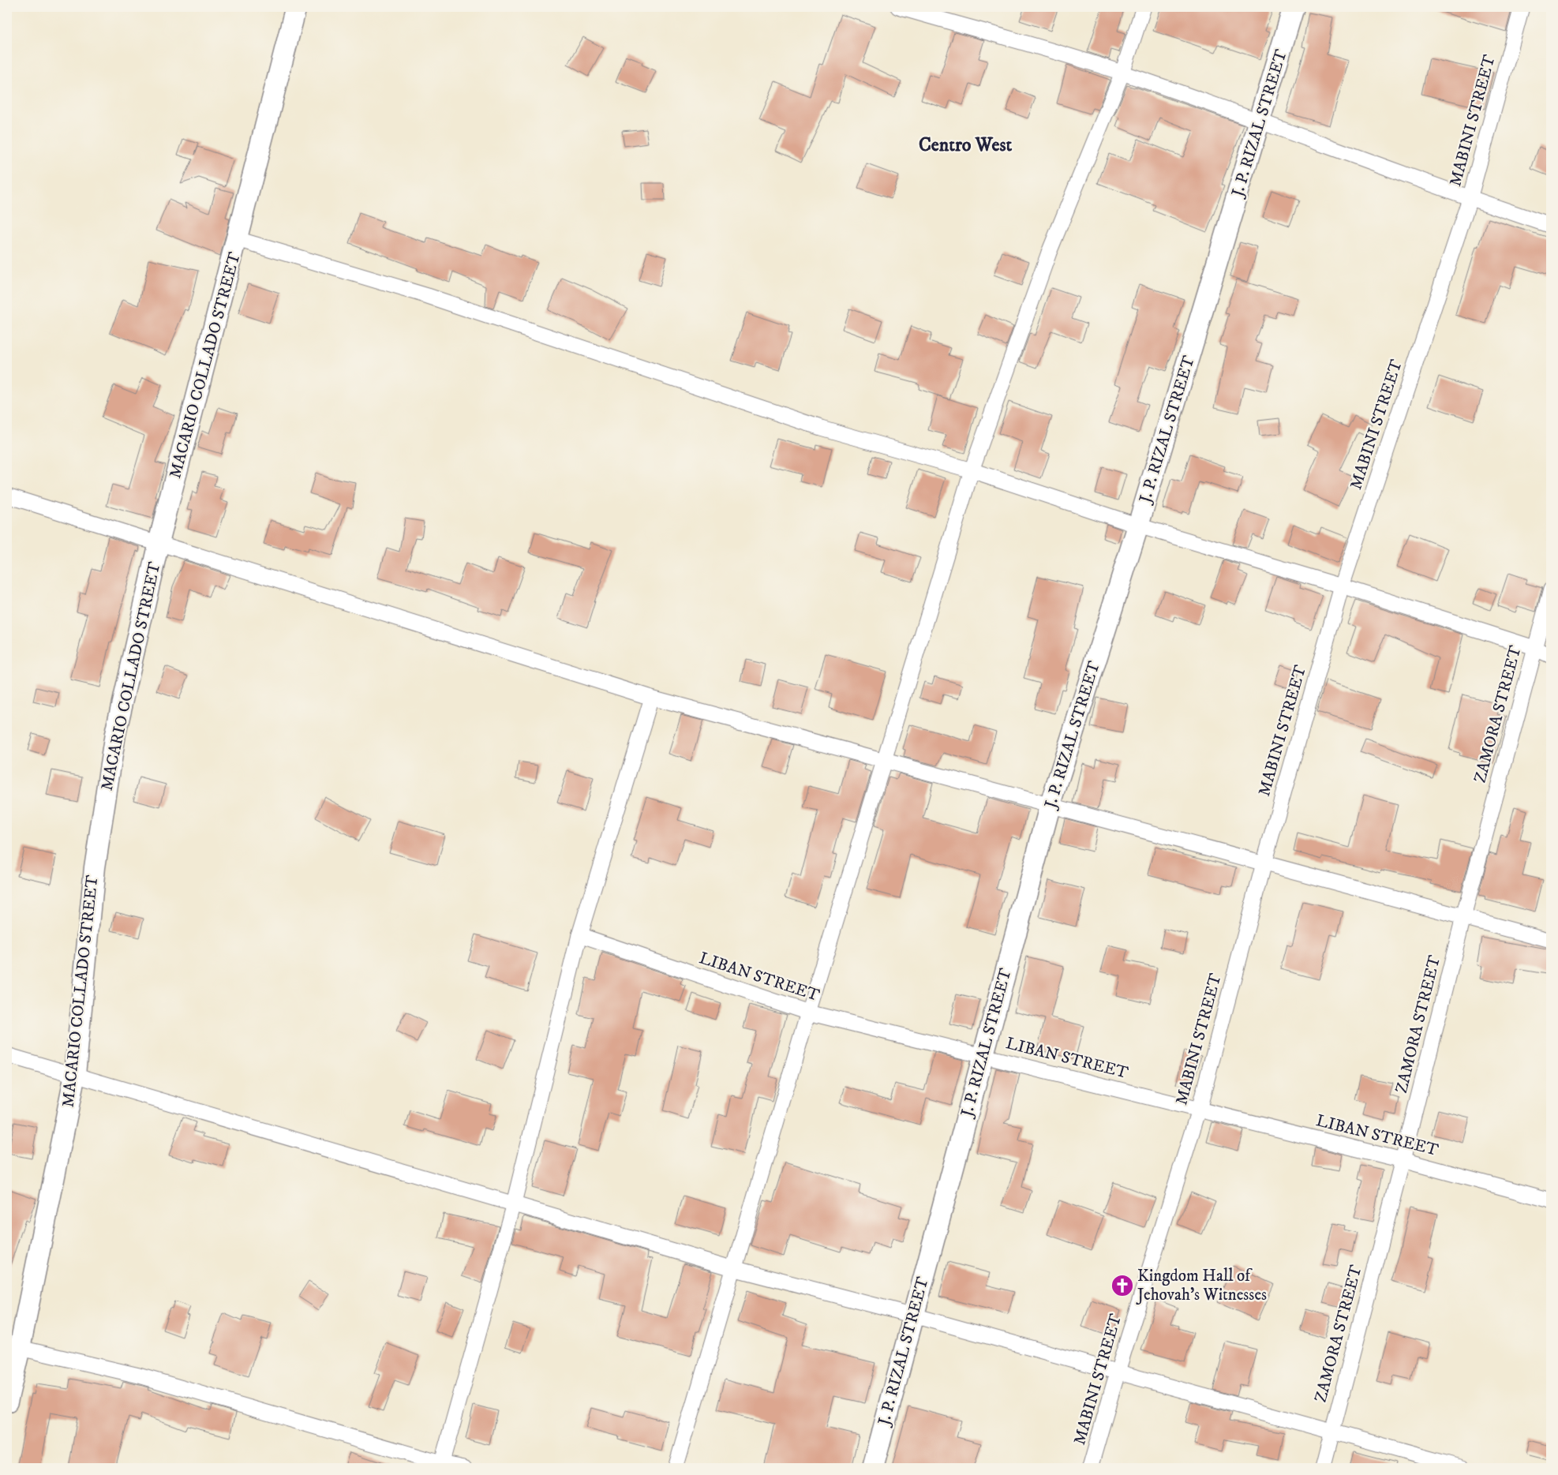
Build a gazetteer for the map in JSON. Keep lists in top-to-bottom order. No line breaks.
{"streets":{"main road":["J. P. RIZAL STREET","MACARIO COLLADO STREET"],"street":["MABINI STREET","ZAMORA STREET","LIBAN STREET"]},"crossings":[["MABINI STREET","LIBAN STREET"],["J. P. RIZAL STREET","LIBAN STREET"],["ZAMORA STREET","LIBAN STREET"]],"districts":["Centro West"],"places":{"church":["Kingdom Hall of Jehovah's Witnesses"]}}
